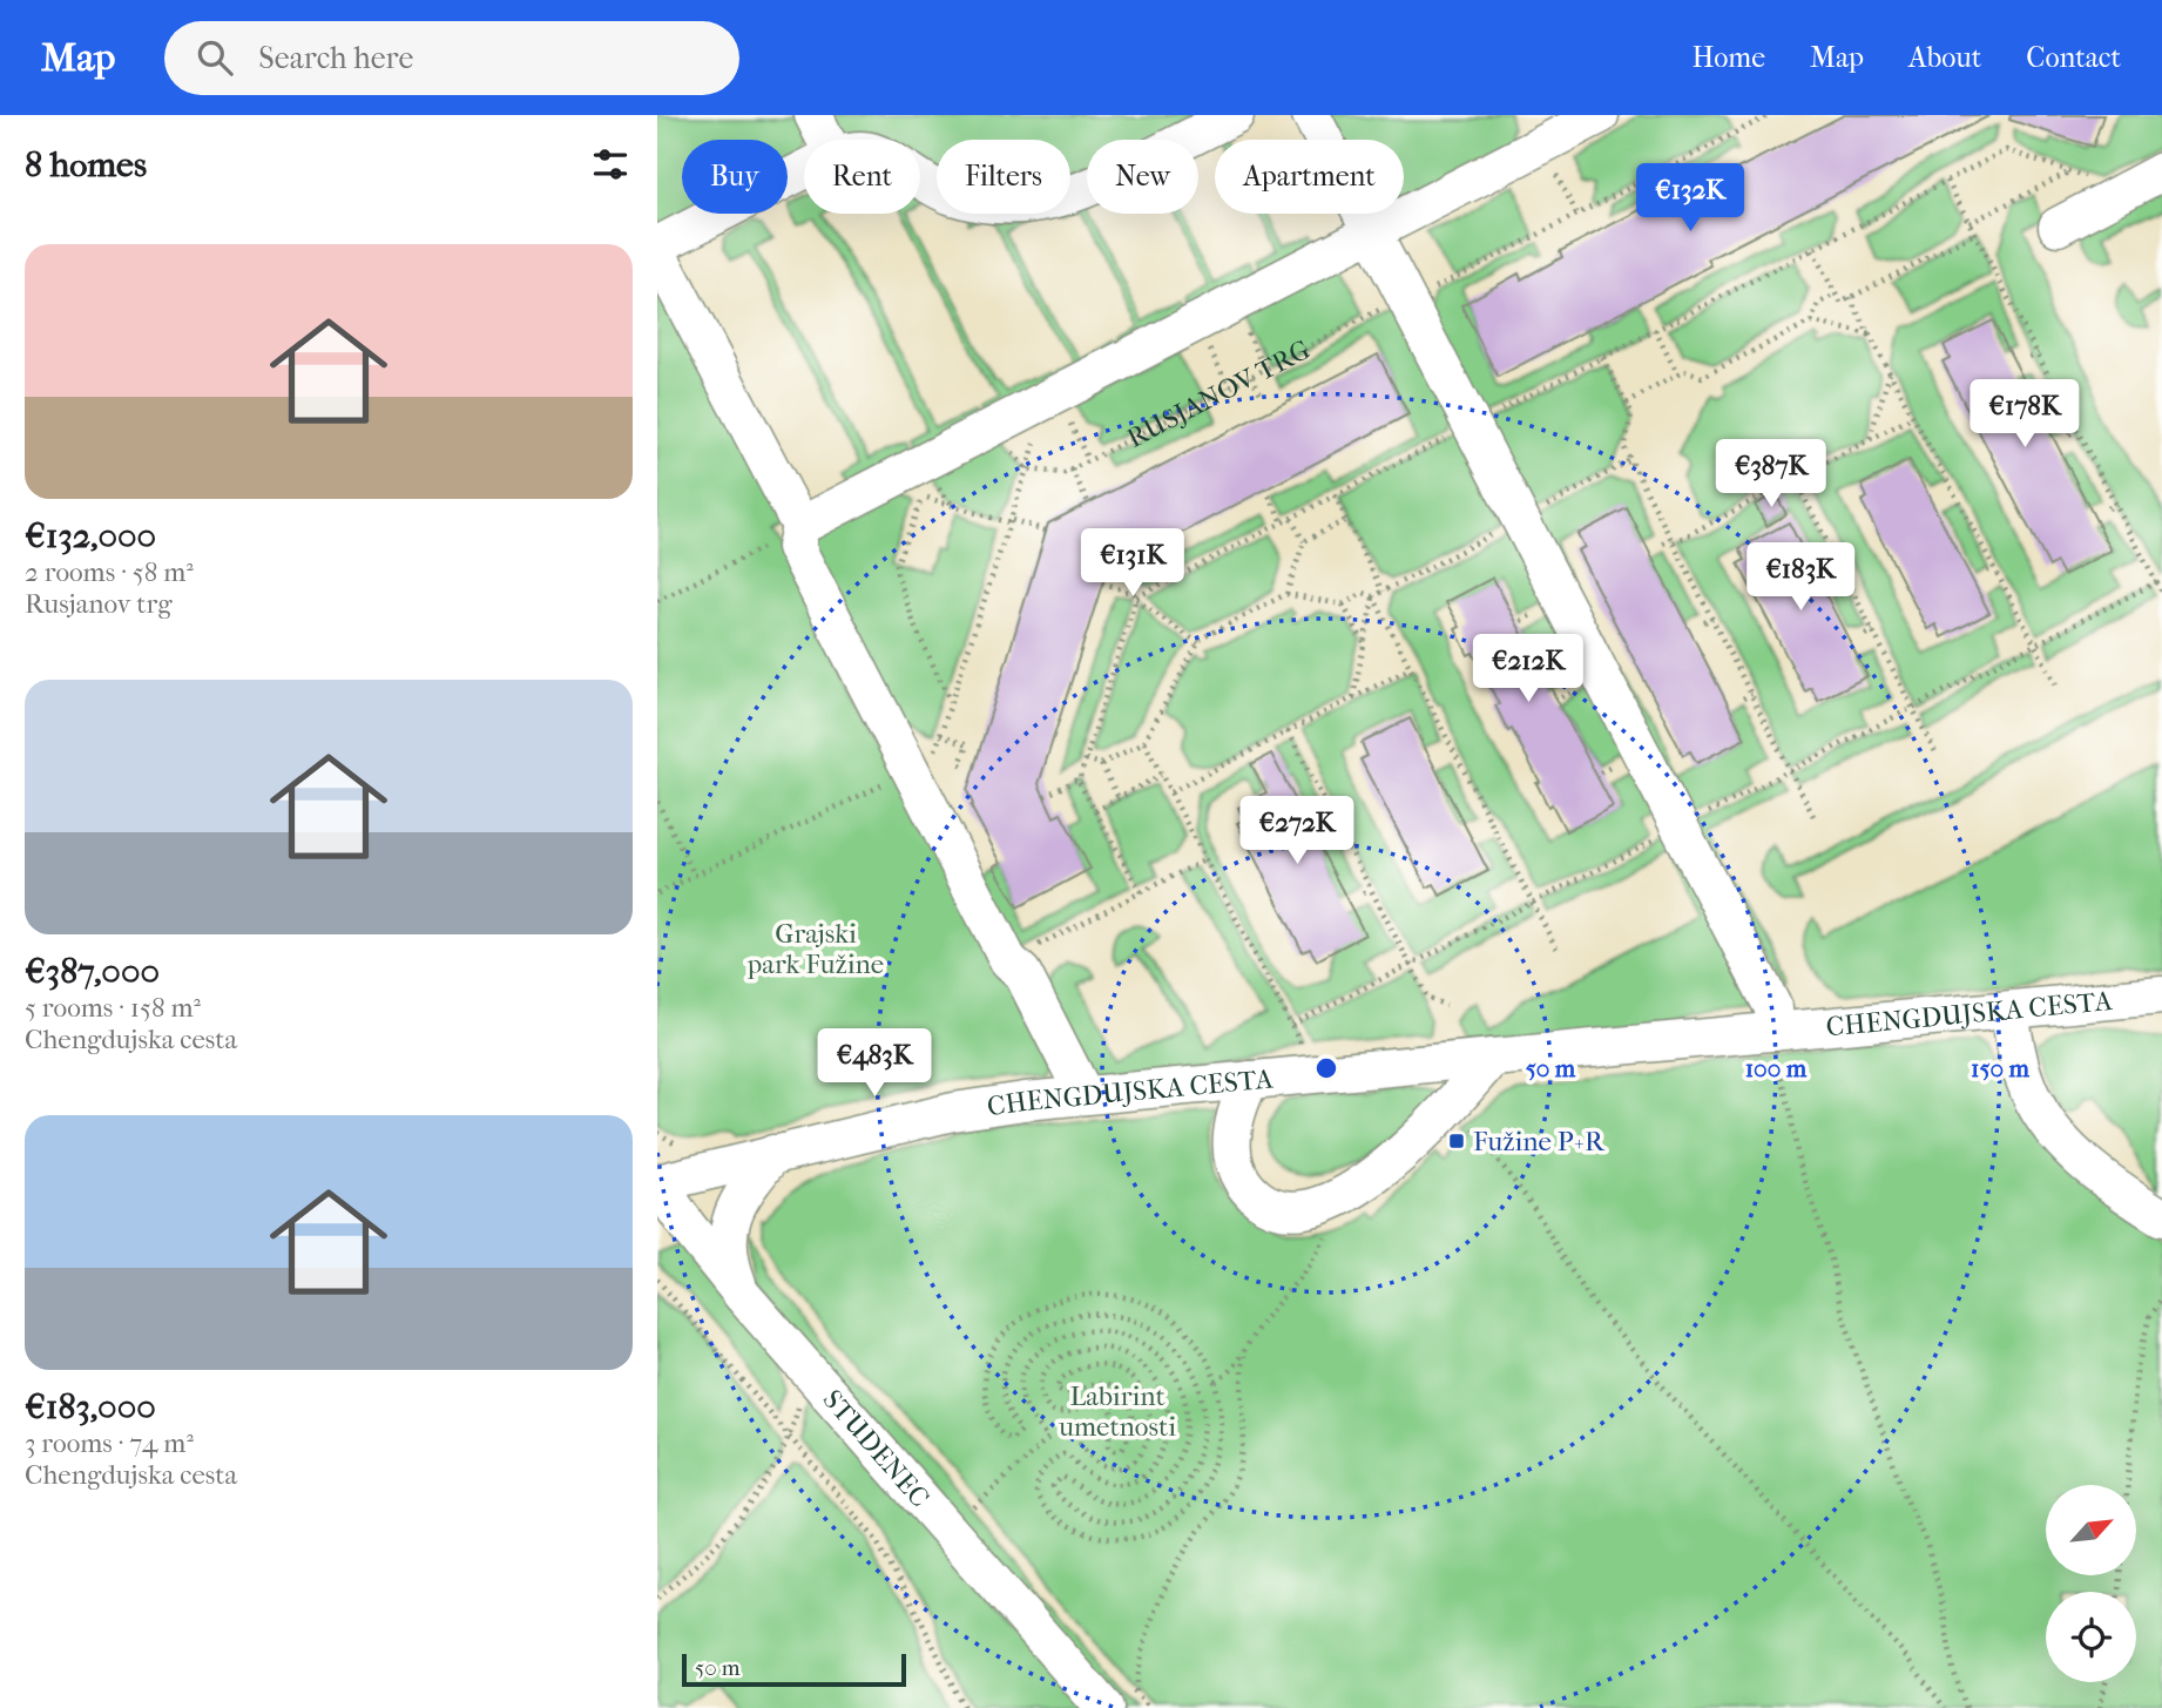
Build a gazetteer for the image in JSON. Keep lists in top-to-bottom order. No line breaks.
{"streets":{"street":["CHENGDUJSKA CESTA","STUDENEC"],"path":["RUSJANOV TRG"]},"crossings":[["CHENGDUJSKA CESTA","STUDENEC"]],"parks":["Grajski park Fužine","Labirint umetnosti"],"places":{"transit":["Fužine P+R"]},"scale_bar":"50 m","north":"top right","page":{"header":"Map","search":"Search here","nav":["Home","Map","About","Contact"],"heading":"8 homes","chip":["Buy","Rent","Filters","New","Apartment"],"price":["€132K","€178K","€387K","€131K","€183K","€212K","€272K","€483K"],"list":[{"name":"€132,000","note":"2 rooms · 58 m² · Rusjanov trg"},{"name":"€387,000","note":"5 rooms · 158 m² · Chengdujska cesta"},{"name":"€183,000","note":"3 rooms · 74 m² · Chengdujska cesta"}],"scale":"50 m"},"rings":["50 m","100 m","150 m"]}
